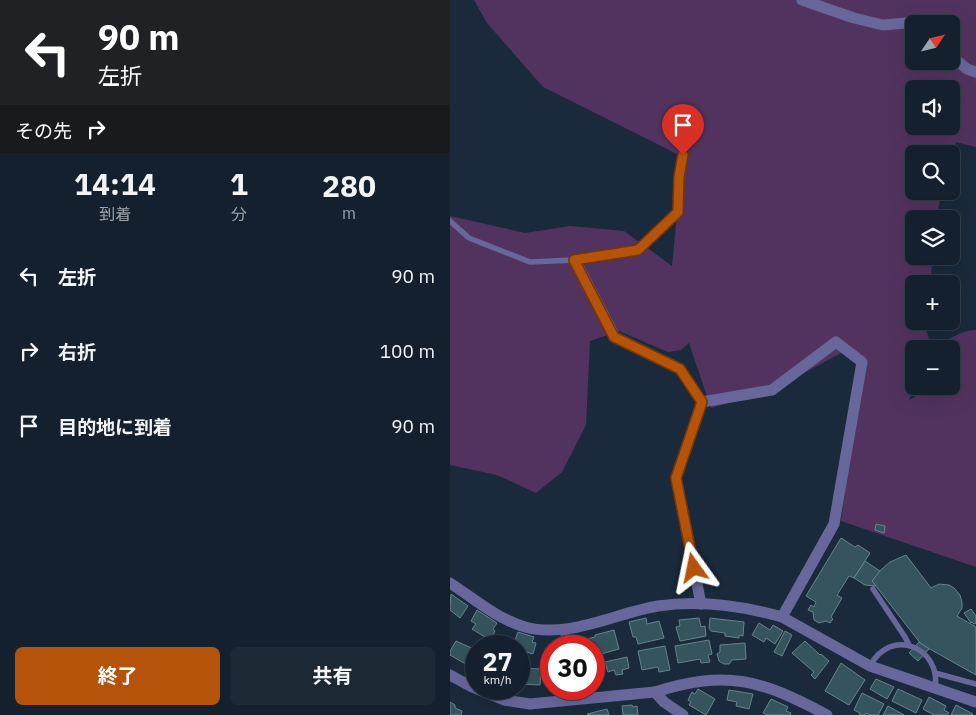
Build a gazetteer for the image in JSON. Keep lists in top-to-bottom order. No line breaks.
{"north":"top right","page":{"turn":["90 m","左折"],"map_buttons":["+","−"],"then":"その先","eta":["14:14","到着","1","分","280","m"],"list":[{"name":"左折","value":"90 m"},{"name":"右折","value":"100 m"},{"name":"目的地に到着","value":"90 m"}],"speed":"27 km/h","limit":"30","buttons":["終了","共有"]}}
